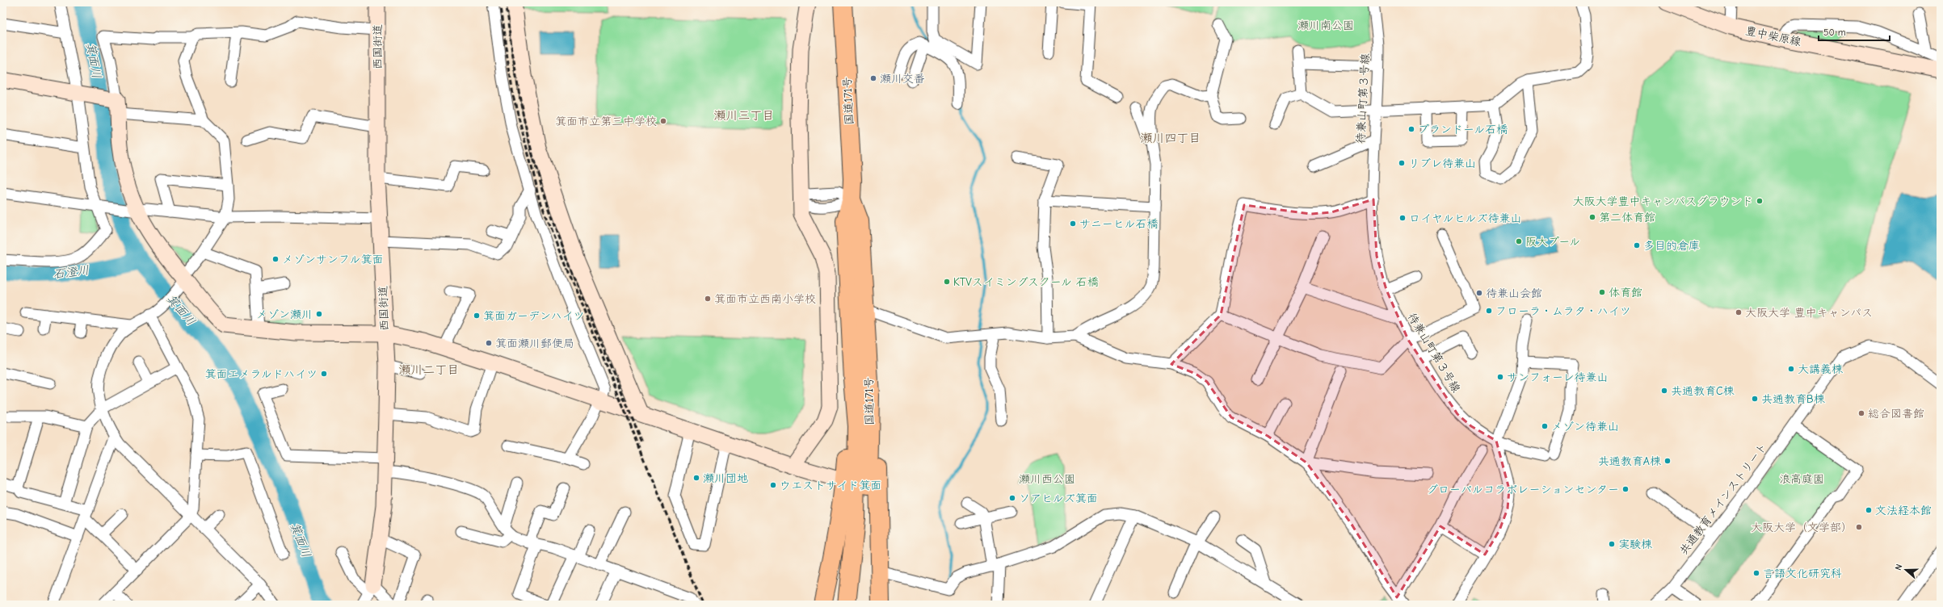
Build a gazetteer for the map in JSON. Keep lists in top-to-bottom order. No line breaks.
{"streets":{"highway":["国道171号"],"street":["豊中柴原線","西国街道","待兼山町第３号線","共通教育メインストリート"]},"districts":["瀬川三丁目","瀬川四丁目","瀬川二丁目"],"water":["箕面川","石澄川"],"parks":["瀬川南公園","瀬川西公園","浪高庭園"],"places":["瀬川交番","箕面市立第三中学校","プランドール石橋","リブレ待兼山","大阪大学豊中キャンパスグラウンド","第二体育館","ロイヤルヒルズ待兼山","サニーヒル石橋","阪大プール","多目的倉庫","メゾンサンフル箕面","KTVスイミングスクール 石橋","体育館","待兼山会館","箕面市立西南小学校","フローラ・ムラタ・ハイツ","大阪大学 豊中キャンパス","メゾン瀬川","箕面ガーデンハイツ","箕面瀬川郵便局","大講義棟","箕面エメラルドハイツ","サンフォーレ待兼山","共通教育C棟","共通教育B棟","総合図書館","メゾン待兼山","共通教育A棟","瀬川団地","ウエストサイド箕面","グローバルコラボレーションセンター","ソアヒルズ箕面","文法経本館","大阪大学（文学部）","実験棟","言語文化研究科"],"scale_bar":"50 m","north":"left"}
